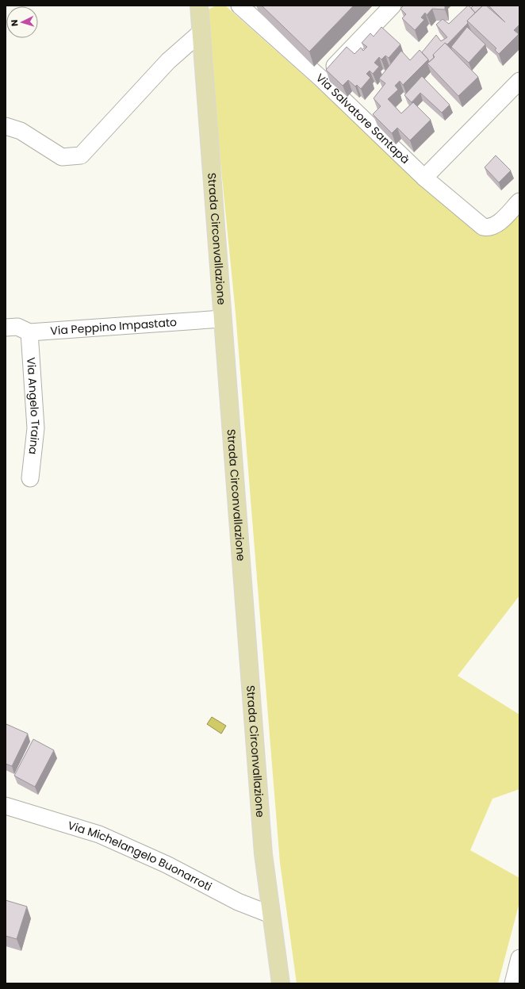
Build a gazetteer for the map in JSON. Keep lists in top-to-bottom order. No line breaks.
{"streets":{"main road":["Strada Circonvallazione"],"street":["Via Salvatore Santapà","Via Peppino Impastato","Via Angelo Traina","Via Michelangelo Buonarroti"]},"crossings":[["Strada Circonvallazione","Via Peppino Impastato"],["Strada Circonvallazione","Via Michelangelo Buonarroti"],["Via Peppino Impastato","Via Angelo Traina"]],"north":"left"}
